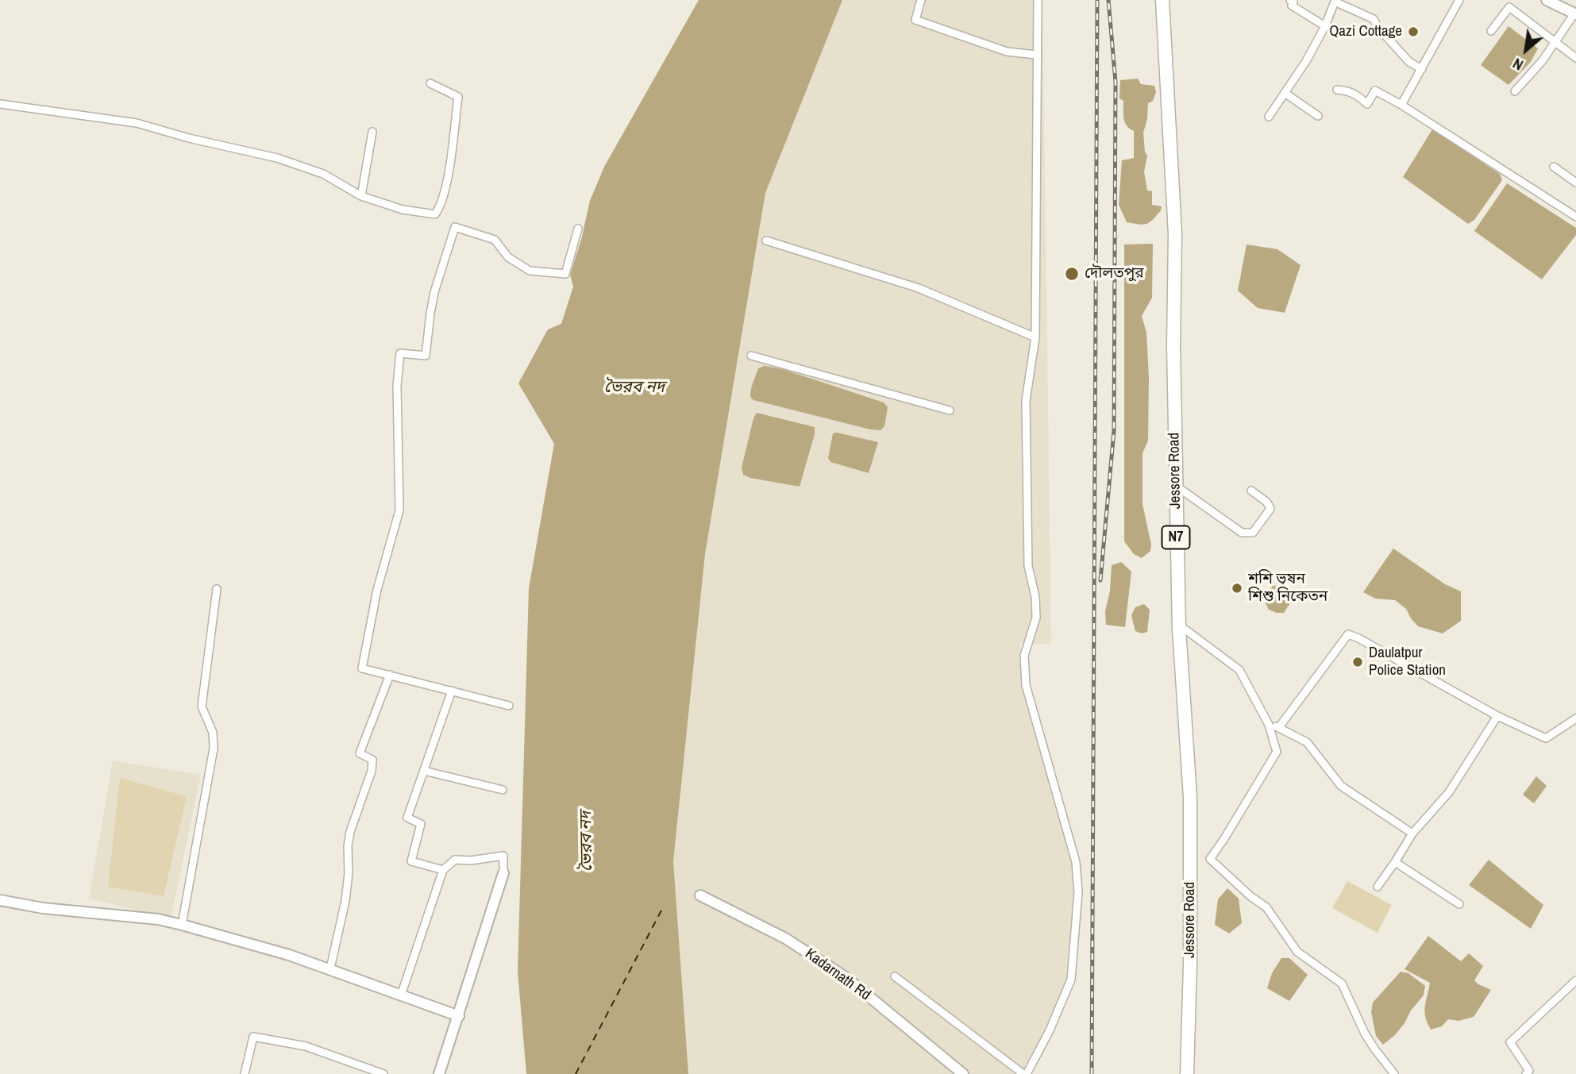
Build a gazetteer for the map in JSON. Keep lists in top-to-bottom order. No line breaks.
{"streets":{"highway":["Jessore Road","N7"],"street":["Kadarnath Rd"]},"water":["ভৈরব নদ"],"places":["Qazi Cottage","দৌলতপুর","শশি ভূষন শিশু নিকেতন","Daulatpur Police Station"],"north":"bottom left"}
